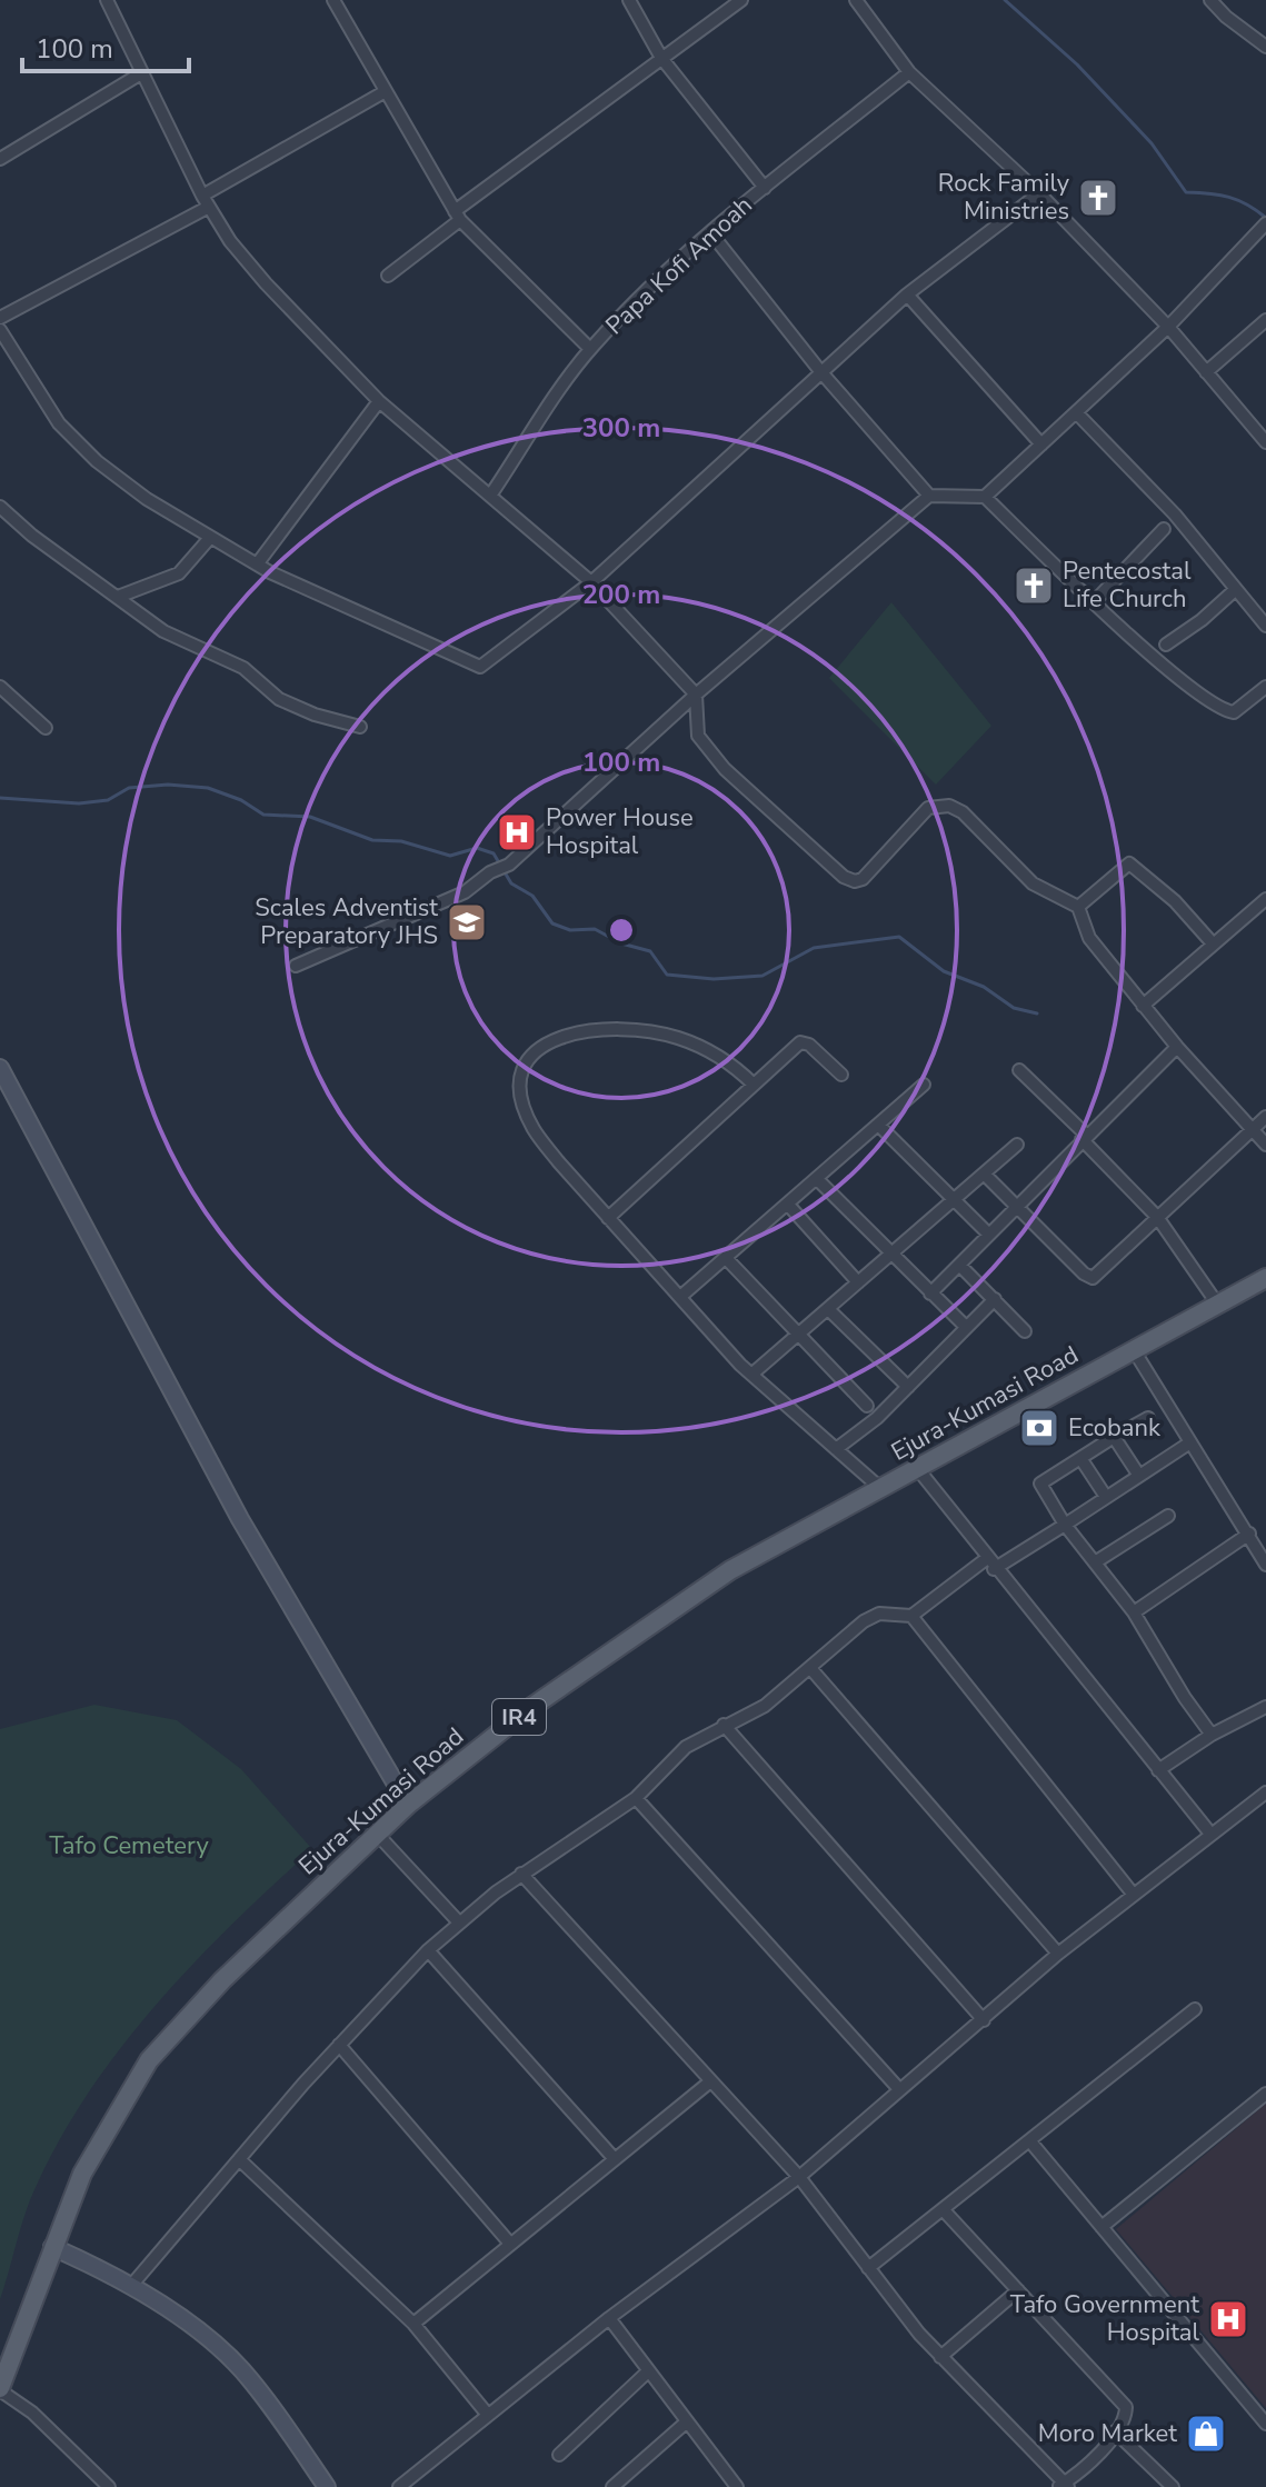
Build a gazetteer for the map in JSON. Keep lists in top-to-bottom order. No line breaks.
{"streets":{"main road":["Ejura-Kumasi Road","IR4"],"street":["Papa Kofi Amoah"]},"parks":["Tafo Cemetery"],"places":{"church":["Rock Family Ministries","Pentecostal Life Church"],"hospital":["Power House Hospital","Tafo Government Hospital"],"school or university":["Scales Adventist Preparatory JHS"],"bank":["Ecobank"],"shop":["Moro Market"]},"scale_bar":"100 m","rings":["300 m","200 m","100 m"]}
